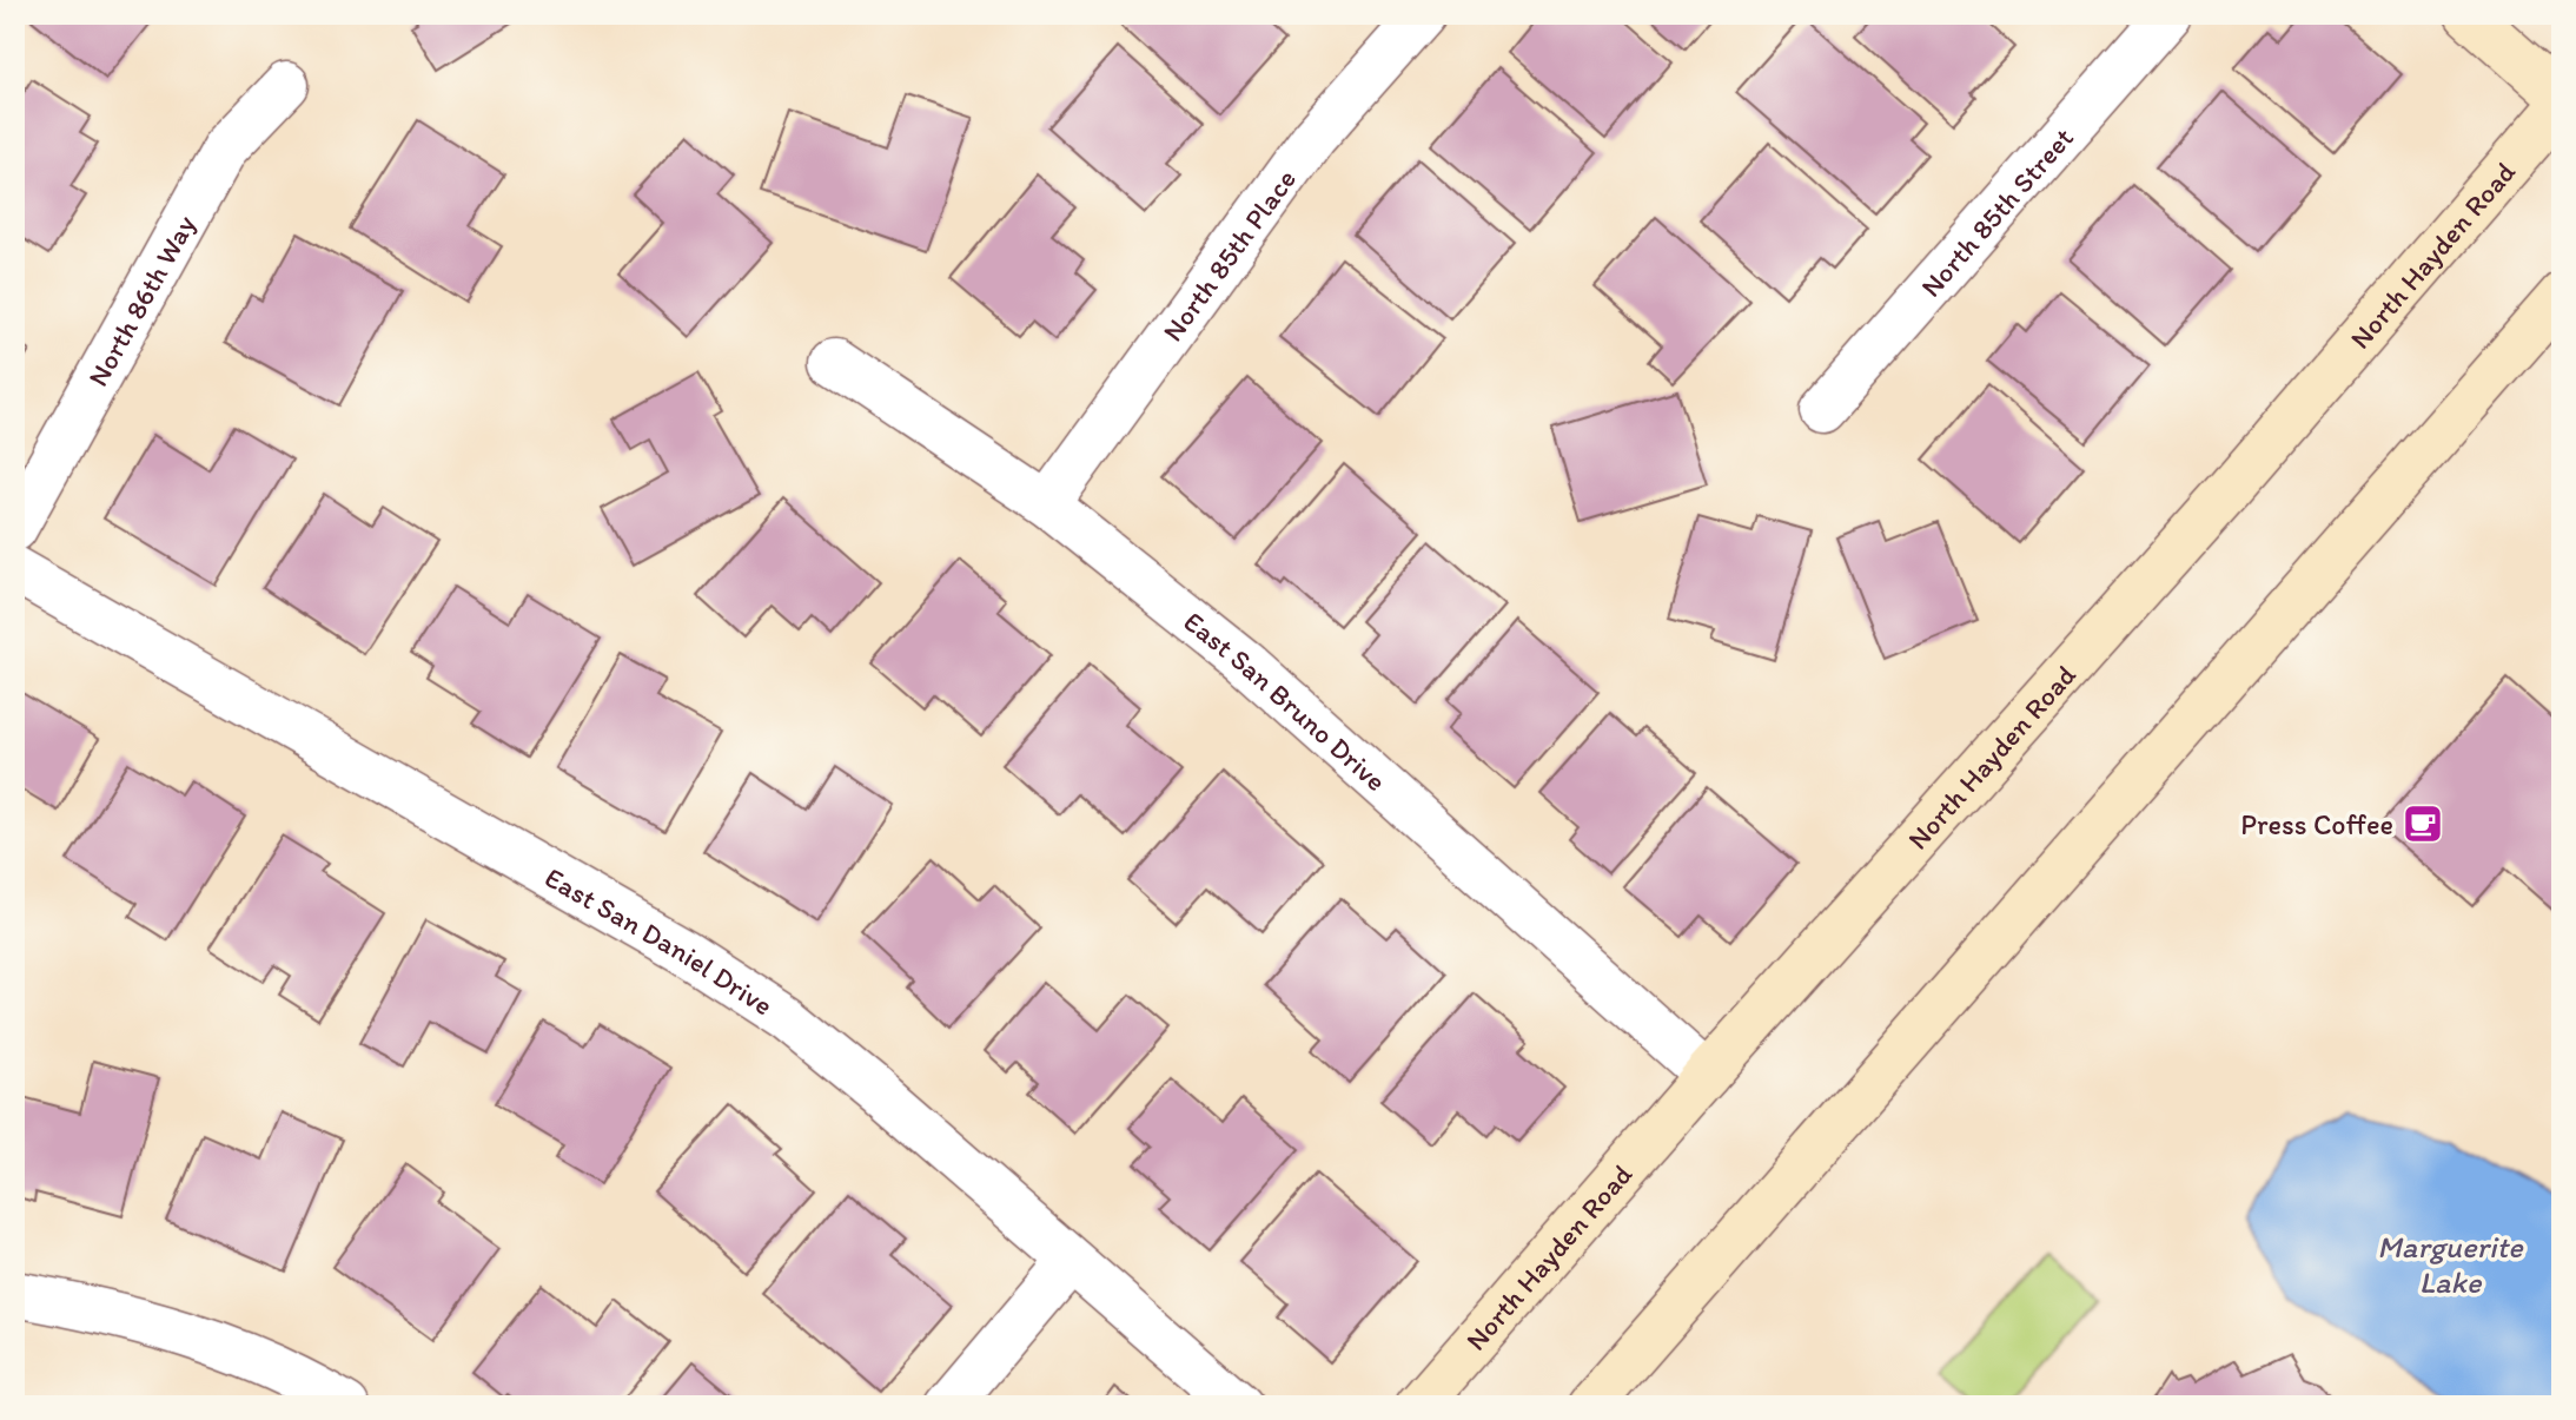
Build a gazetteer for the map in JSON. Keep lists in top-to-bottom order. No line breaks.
{"streets":{"main road":["North Hayden Road"],"street":["North 85th Street","North 85th Place","North 86th Way","East San Bruno Drive","East San Daniel Drive"]},"crossings":[["North 85th Place","East San Bruno Drive"],["North Hayden Road","East San Bruno Drive"]],"water":["Marguerite Lake"],"places":{"cafe":["Press Coffee"]}}
